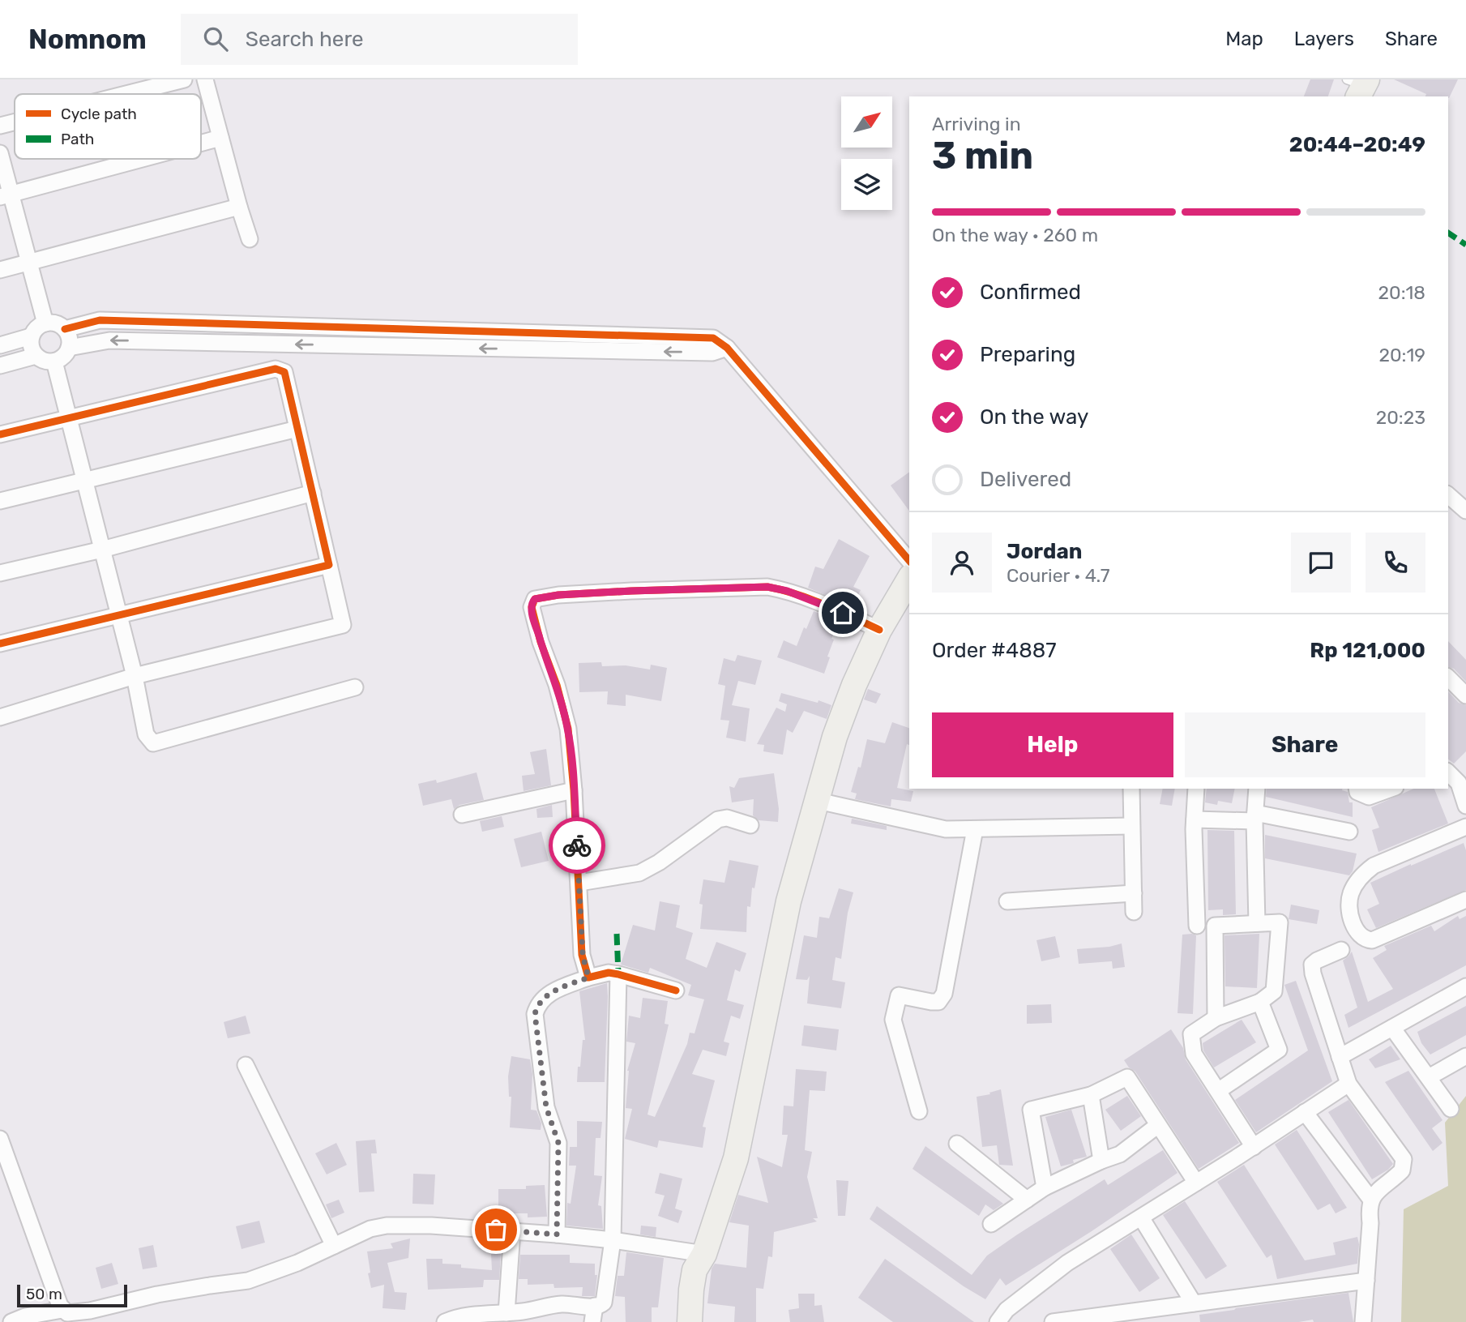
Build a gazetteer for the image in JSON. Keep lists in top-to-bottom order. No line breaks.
{"legend":["Cycle path","Path"],"scale_bar":"50 m","north":"top right","page":{"header":"Nomnom","search":"Search here","nav":["Map","Layers","Share"],"heading":["3 min","Arriving in","20:44–20:49"],"panel":["Jordan","Courier · 4.7","Order #4887","Rp 121,000"],"bar":"On the way · 260 m","list":[["Confirmed","20:18"],["Preparing","20:19"],["On the way","20:23"],"Delivered"],"buttons":["Help","Share"],"scale":"50 m"}}
